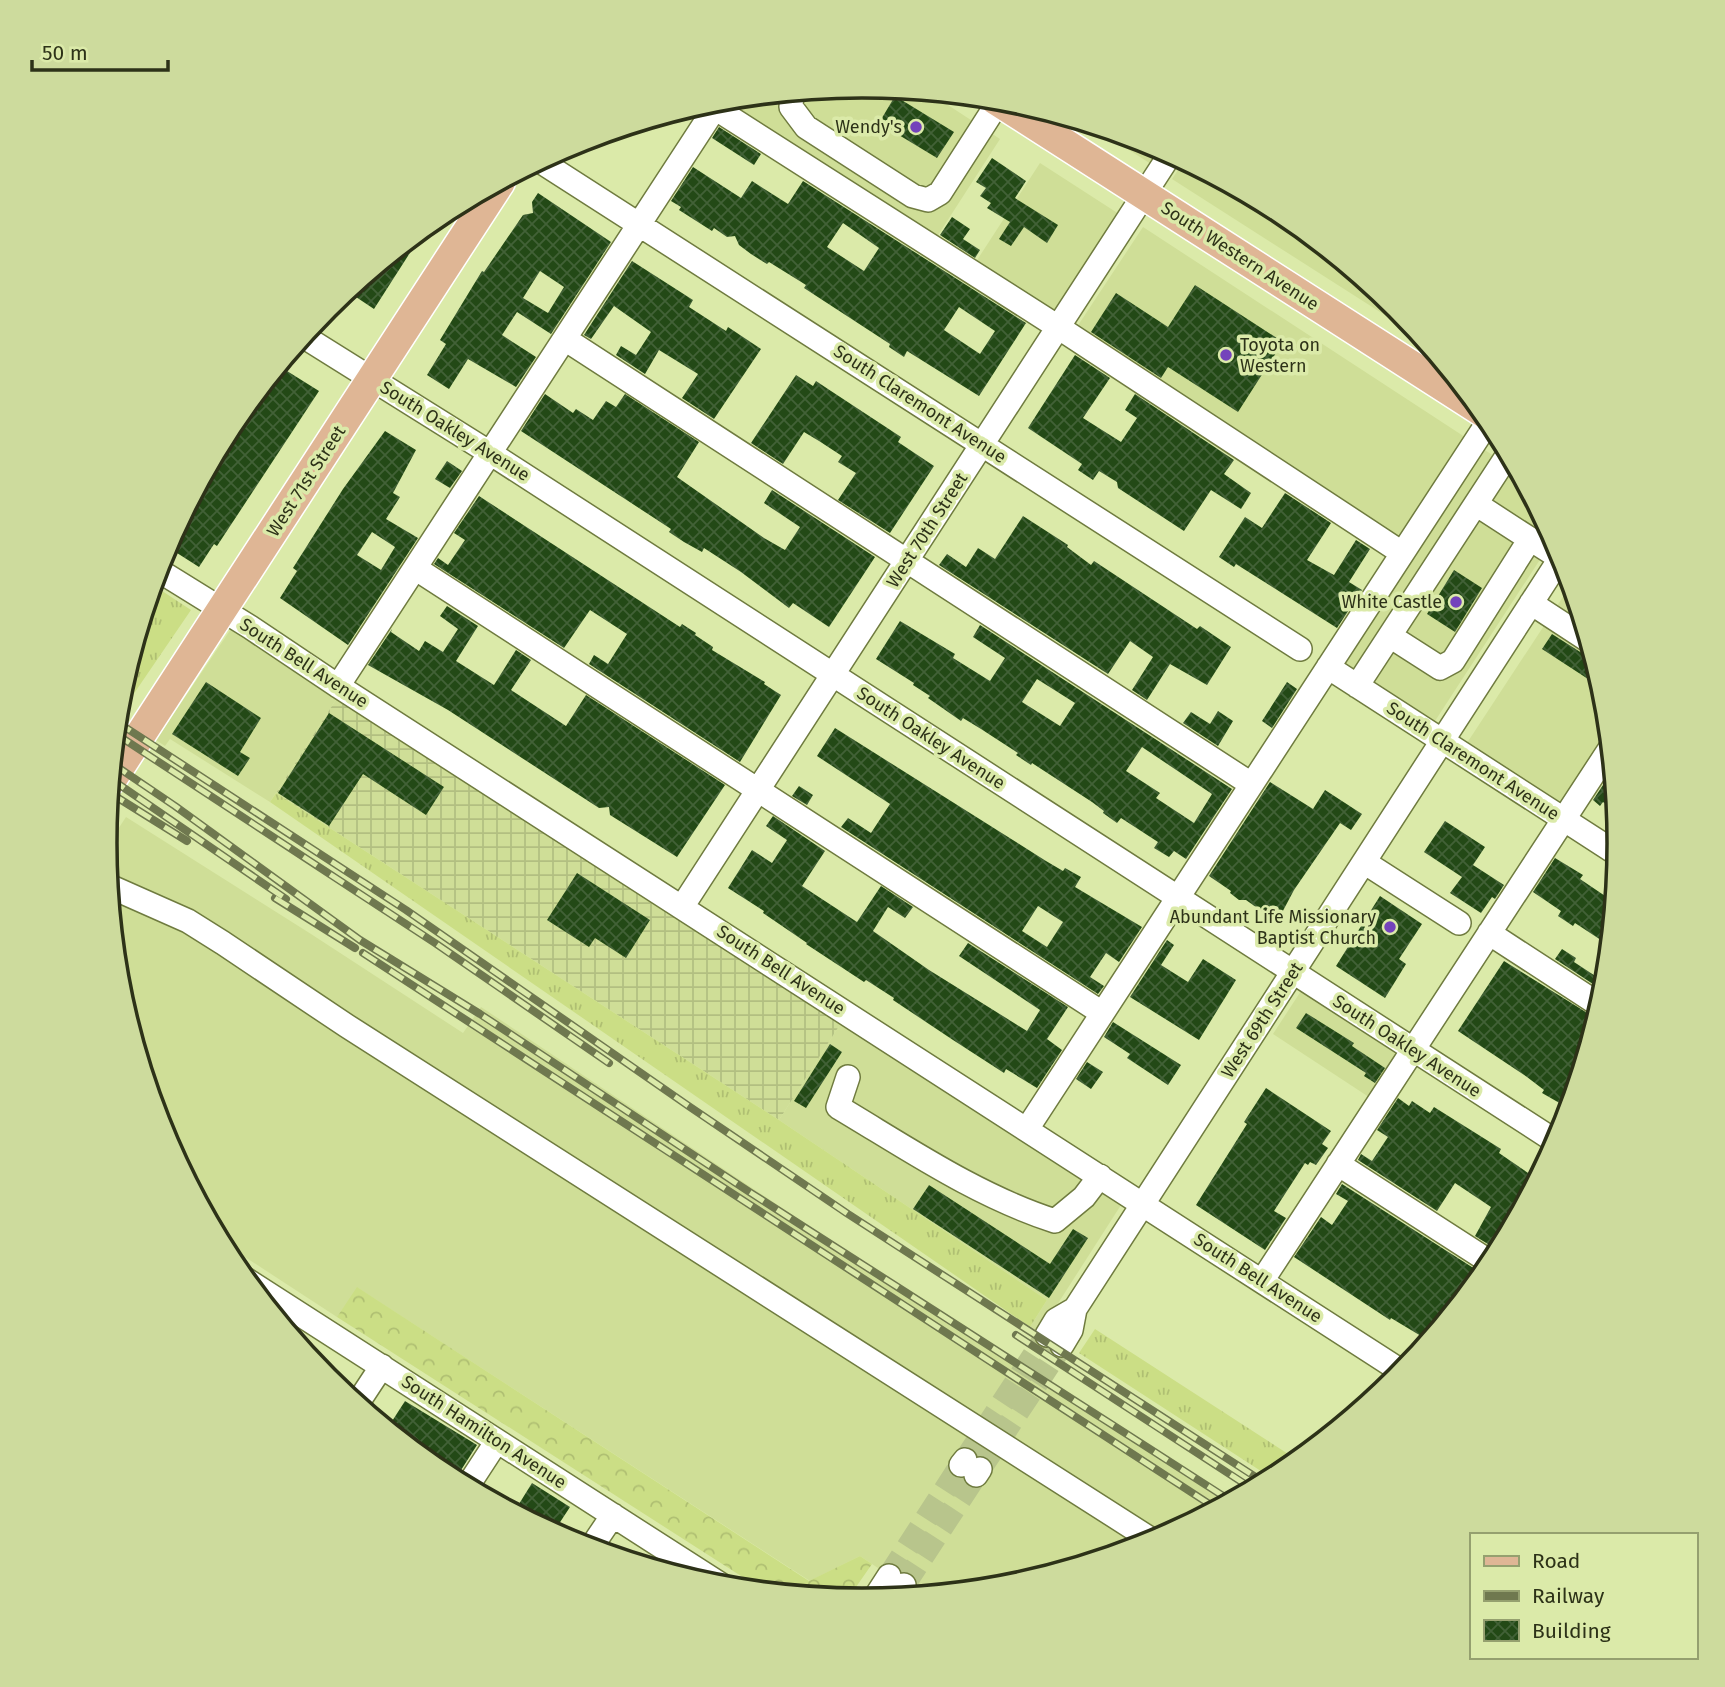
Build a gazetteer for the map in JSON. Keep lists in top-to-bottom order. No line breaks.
{"streets":{"main road":["South Western Avenue","West 71st Street"],"street":["South Claremont Avenue","South Oakley Avenue","West 70th Street","South Bell Avenue","West 69th Street","South Hamilton Avenue"]},"crossings":[["South Western Avenue","West 70th Street"],["South Claremont Avenue","West 70th Street"],["South Claremont Avenue","West 69th Street"],["South Oakley Avenue","West 71st Street"],["South Oakley Avenue","West 70th Street"],["South Oakley Avenue","West 69th Street"],["West 71st Street","South Bell Avenue"],["West 70th Street","South Bell Avenue"],["South Bell Avenue","West 69th Street"]],"places":["Wendy's","Toyota on Western","White Castle","Abundant Life Missionary Baptist Church"],"legend":["Road","Railway","Building"],"scale_bar":"50 m"}
